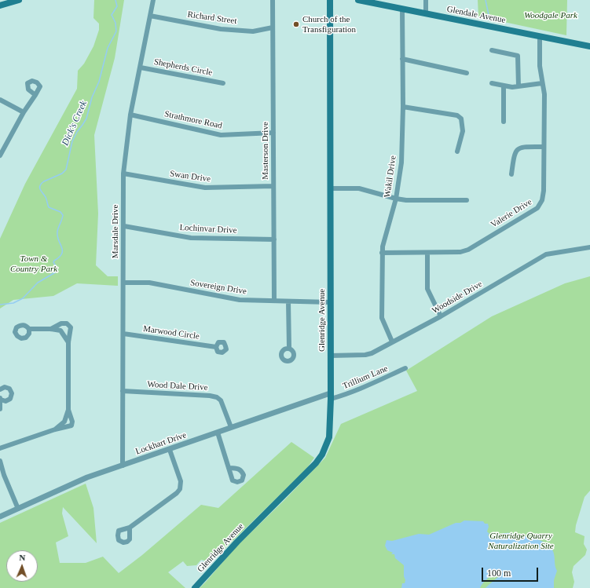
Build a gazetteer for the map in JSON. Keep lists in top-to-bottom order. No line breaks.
{"streets":{"main road":["Glendale Avenue","Glenridge Avenue"],"street":["Richard Street","Shepherds Circle","Strathmore Road","Masterson Drive","Swan Drive","Wakil Drive","Valerie Drive","Lochinvar Drive","Marsdale Drive","Sovereign Drive","Woodside Drive","Marwood Circle","Trillium Lane","Wood Dale Drive","Lockhart Drive"]},"crossings":[["Glendale Avenue","Wakil Drive"],["Glendale Avenue","Valerie Drive"],["Richard Street","Masterson Drive"],["Richard Street","Marsdale Drive"],["Shepherds Circle","Marsdale Drive"],["Strathmore Road","Masterson Drive"],["Strathmore Road","Marsdale Drive"],["Masterson Drive","Swan Drive"],["Masterson Drive","Lochinvar Drive"],["Masterson Drive","Sovereign Drive"],["Swan Drive","Marsdale Drive"],["Wakil Drive","Valerie Drive"],["Wakil Drive","Woodside Drive"],["Lochinvar Drive","Marsdale Drive"],["Marsdale Drive","Sovereign Drive"],["Marsdale Drive","Marwood Circle"],["Marsdale Drive","Wood Dale Drive"],["Marsdale Drive","Lockhart Drive"],["Sovereign Drive","Glenridge Avenue"],["Woodside Drive","Glenridge Avenue"],["Glenridge Avenue","Trillium Lane"],["Glenridge Avenue","Lockhart Drive"],["Trillium Lane","Lockhart Drive"],["Wood Dale Drive","Lockhart Drive"]],"water":["Dick's Creek"],"parks":["Woodgale Park","Town & Country Park","Glenridge Quarry Naturalization Site"],"places":["Church of the Transfiguration"],"scale_bar":"100 m","north":"top"}
